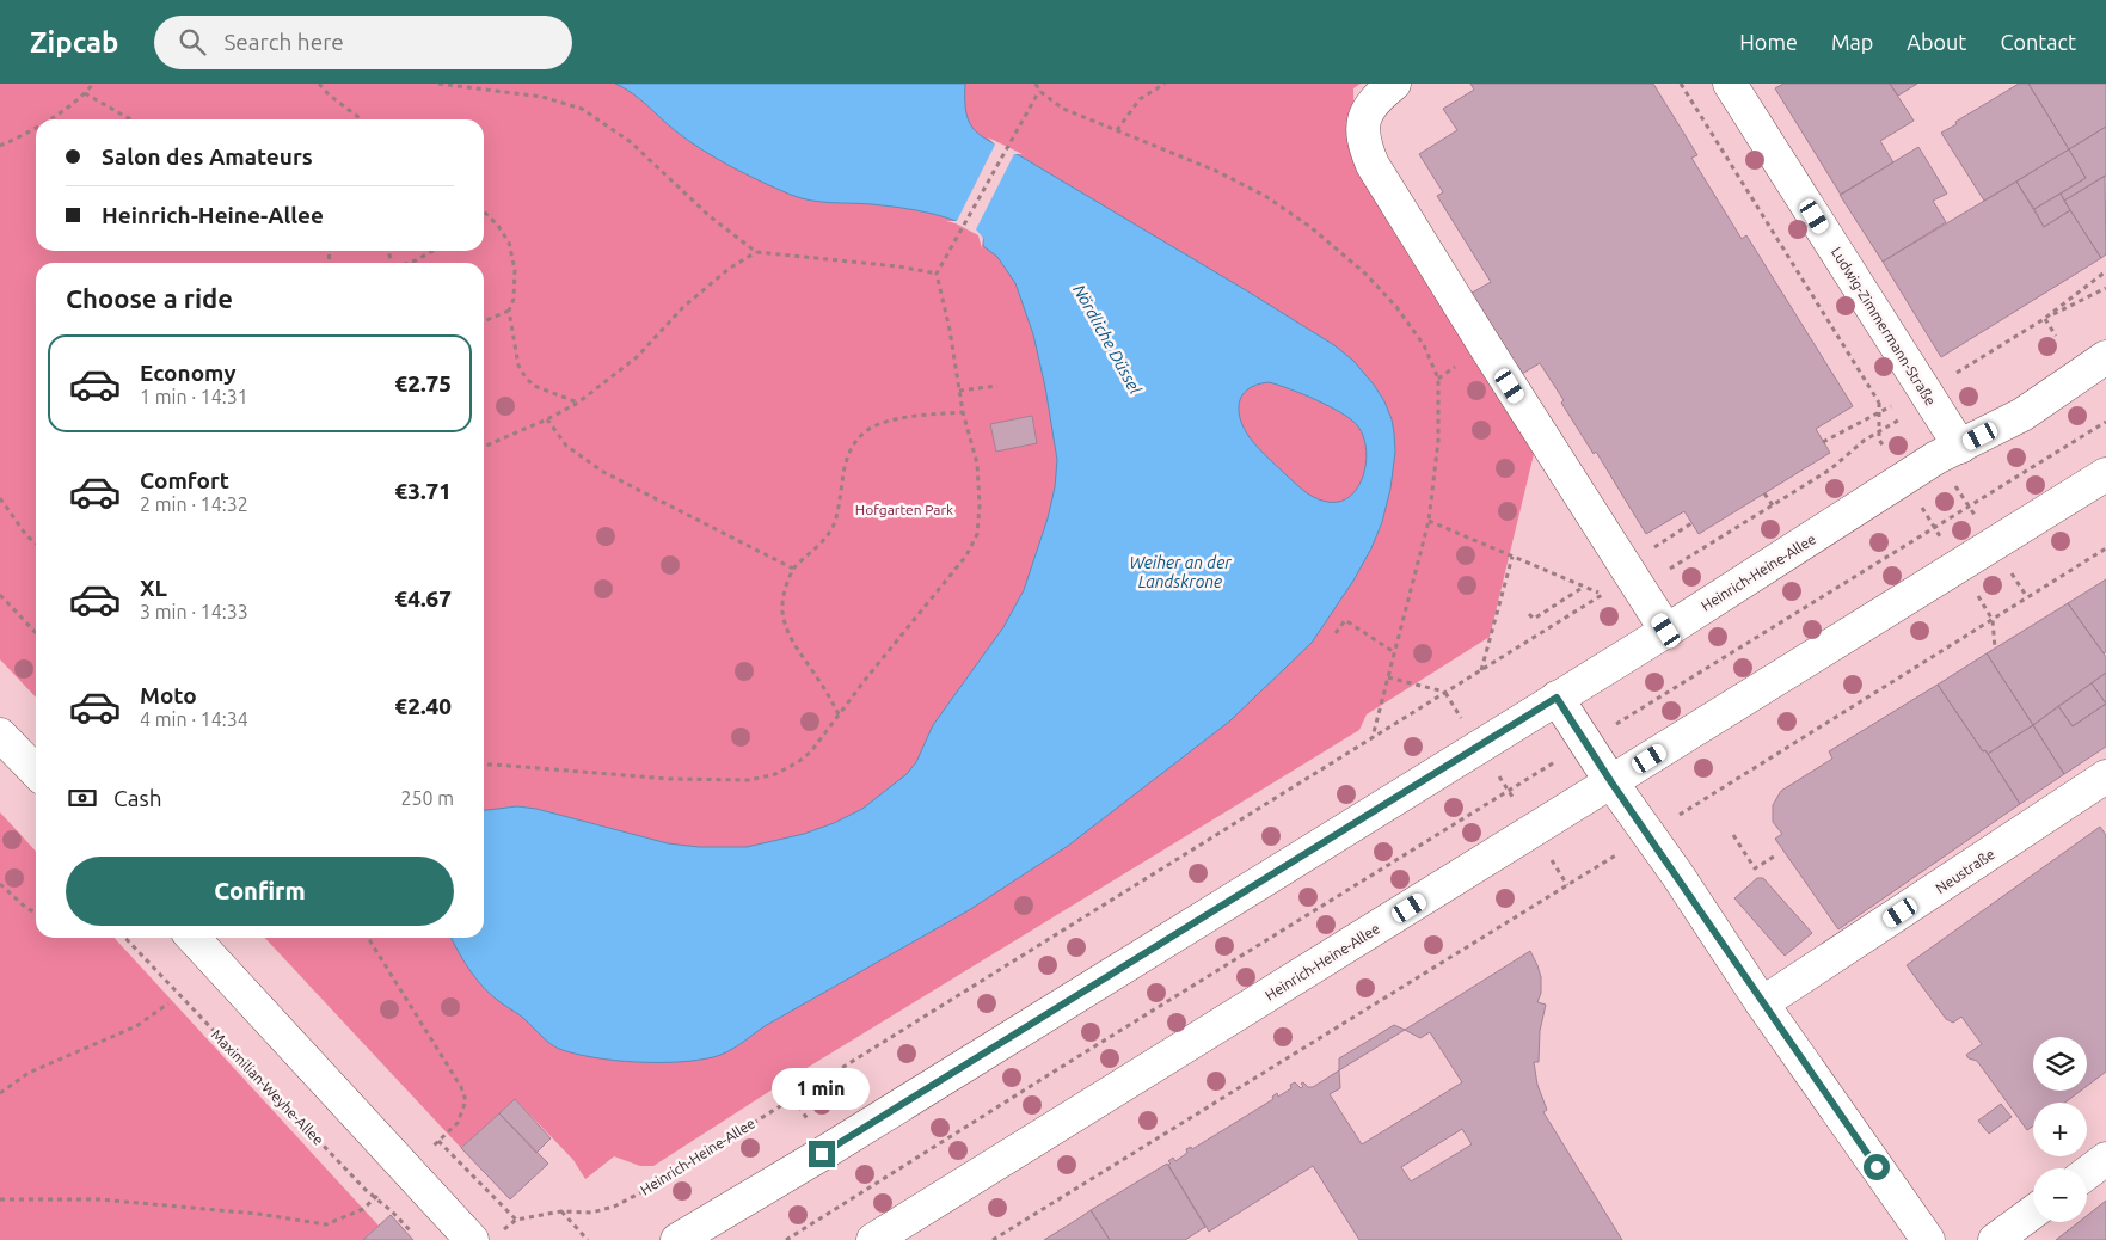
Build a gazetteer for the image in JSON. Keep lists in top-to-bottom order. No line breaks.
{"streets":{"main road":["Ludwig-Zimmermann-Straße","Heinrich-Heine-Allee","Neustraße"],"path":["Maximilian-Weyhe-Allee"]},"crossings":[["Ludwig-Zimmermann-Straße","Heinrich-Heine-Allee"]],"water":["Nördliche Düssel","Weiher an der Landskrone"],"parks":["Hofgarten Park"],"page":{"header":"Zipcab","search":"Search here","nav":["Home","Map","About","Contact"],"banner":["Salon des Amateurs","Heinrich-Heine-Allee"],"heading":"Choose a ride","list":[{"name":"Economy","note":"1 min · 14:31","value":"€2.75"},{"name":"Comfort","note":"2 min · 14:32","value":"€3.71"},{"name":"XL","note":"3 min · 14:33","value":"€4.67"},{"name":"Moto","note":"4 min · 14:34","value":"€2.40"}],"pay":["Cash","250 m"],"buttons":"Confirm","map_buttons":["+","−"],"bubble":"1 min"}}
